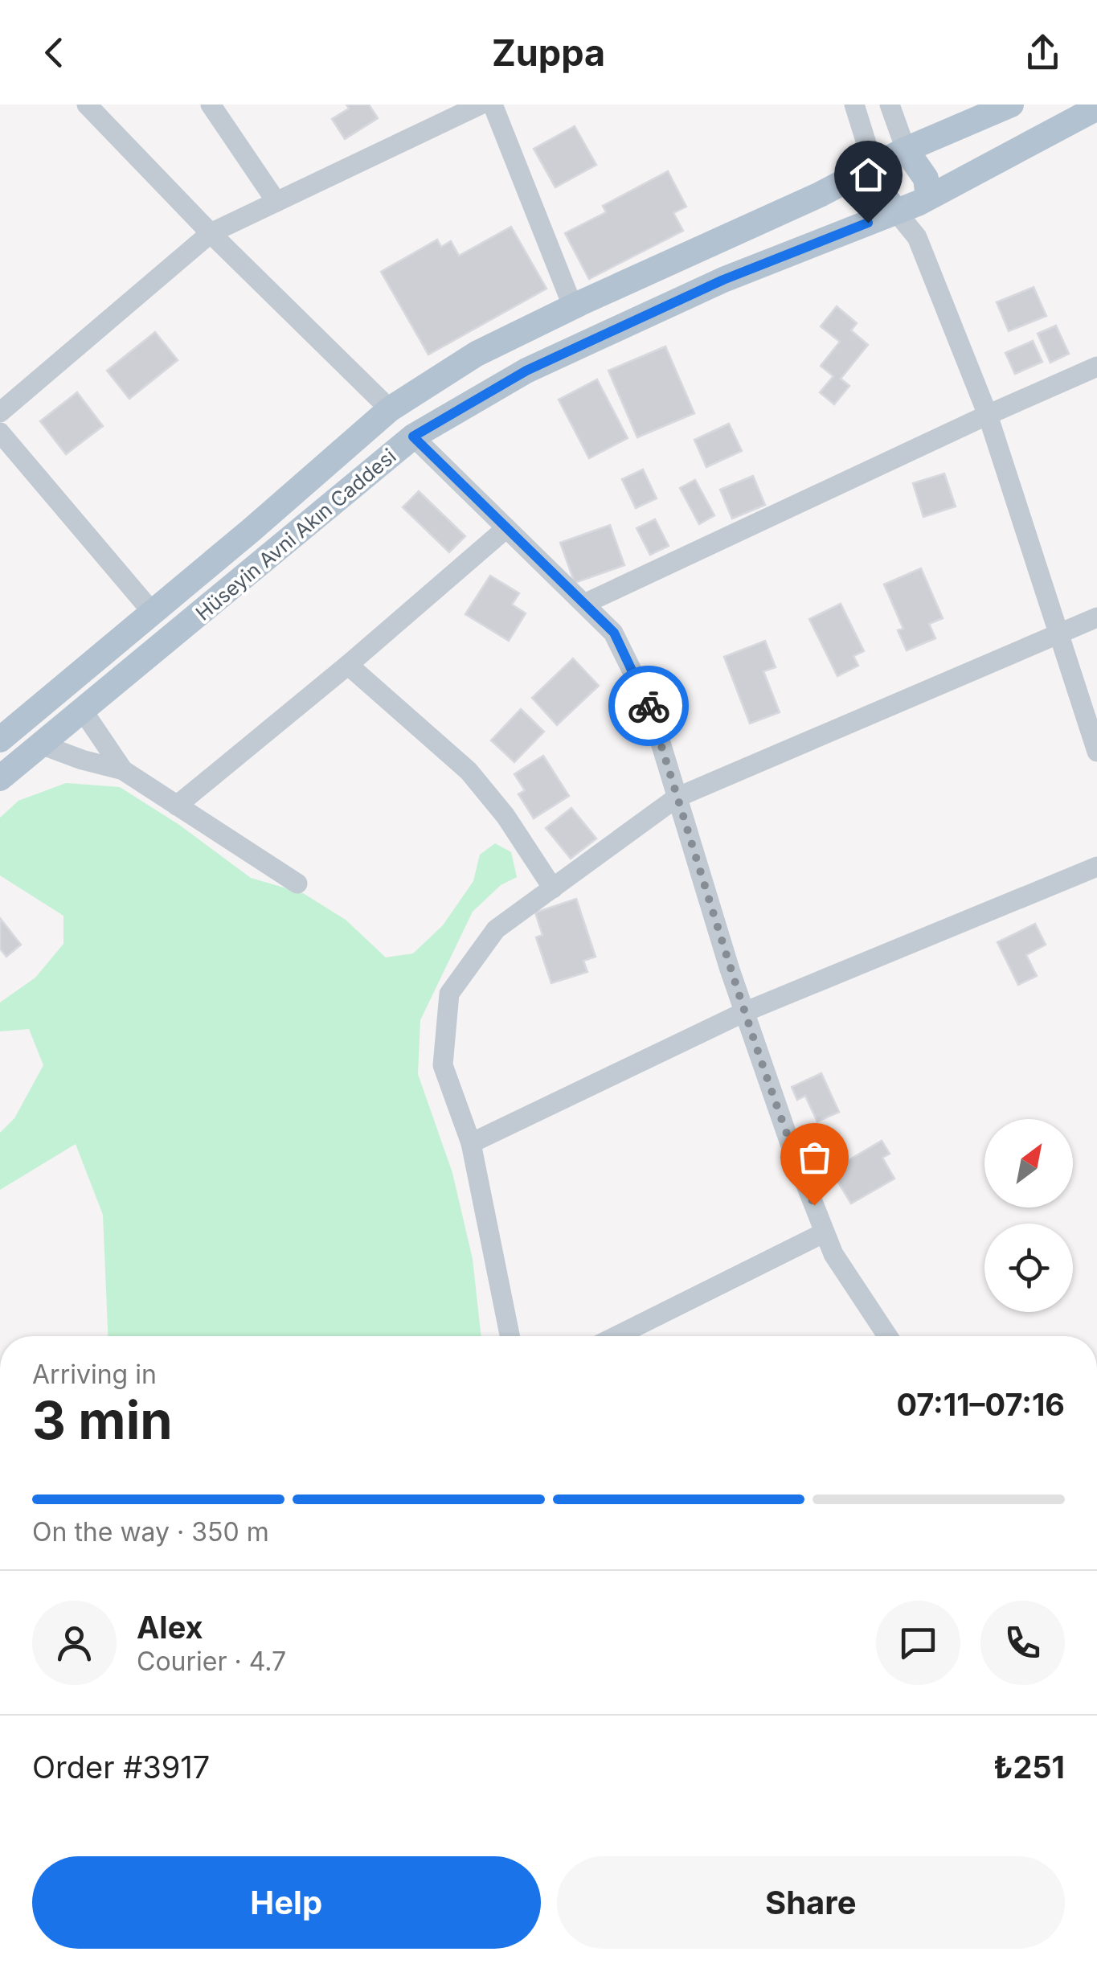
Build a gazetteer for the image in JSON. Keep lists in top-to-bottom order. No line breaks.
{"streets":{"main road":["Hüseyin Avni Akın Caddesi"]},"north":"top right","page":{"header":"Zuppa","heading":["3 min","Arriving in","07:11–07:16"],"panel":["Alex","Courier · 4.7","Order #3917","₺251"],"bar":"On the way · 350 m","buttons":["Help","Share"]}}
